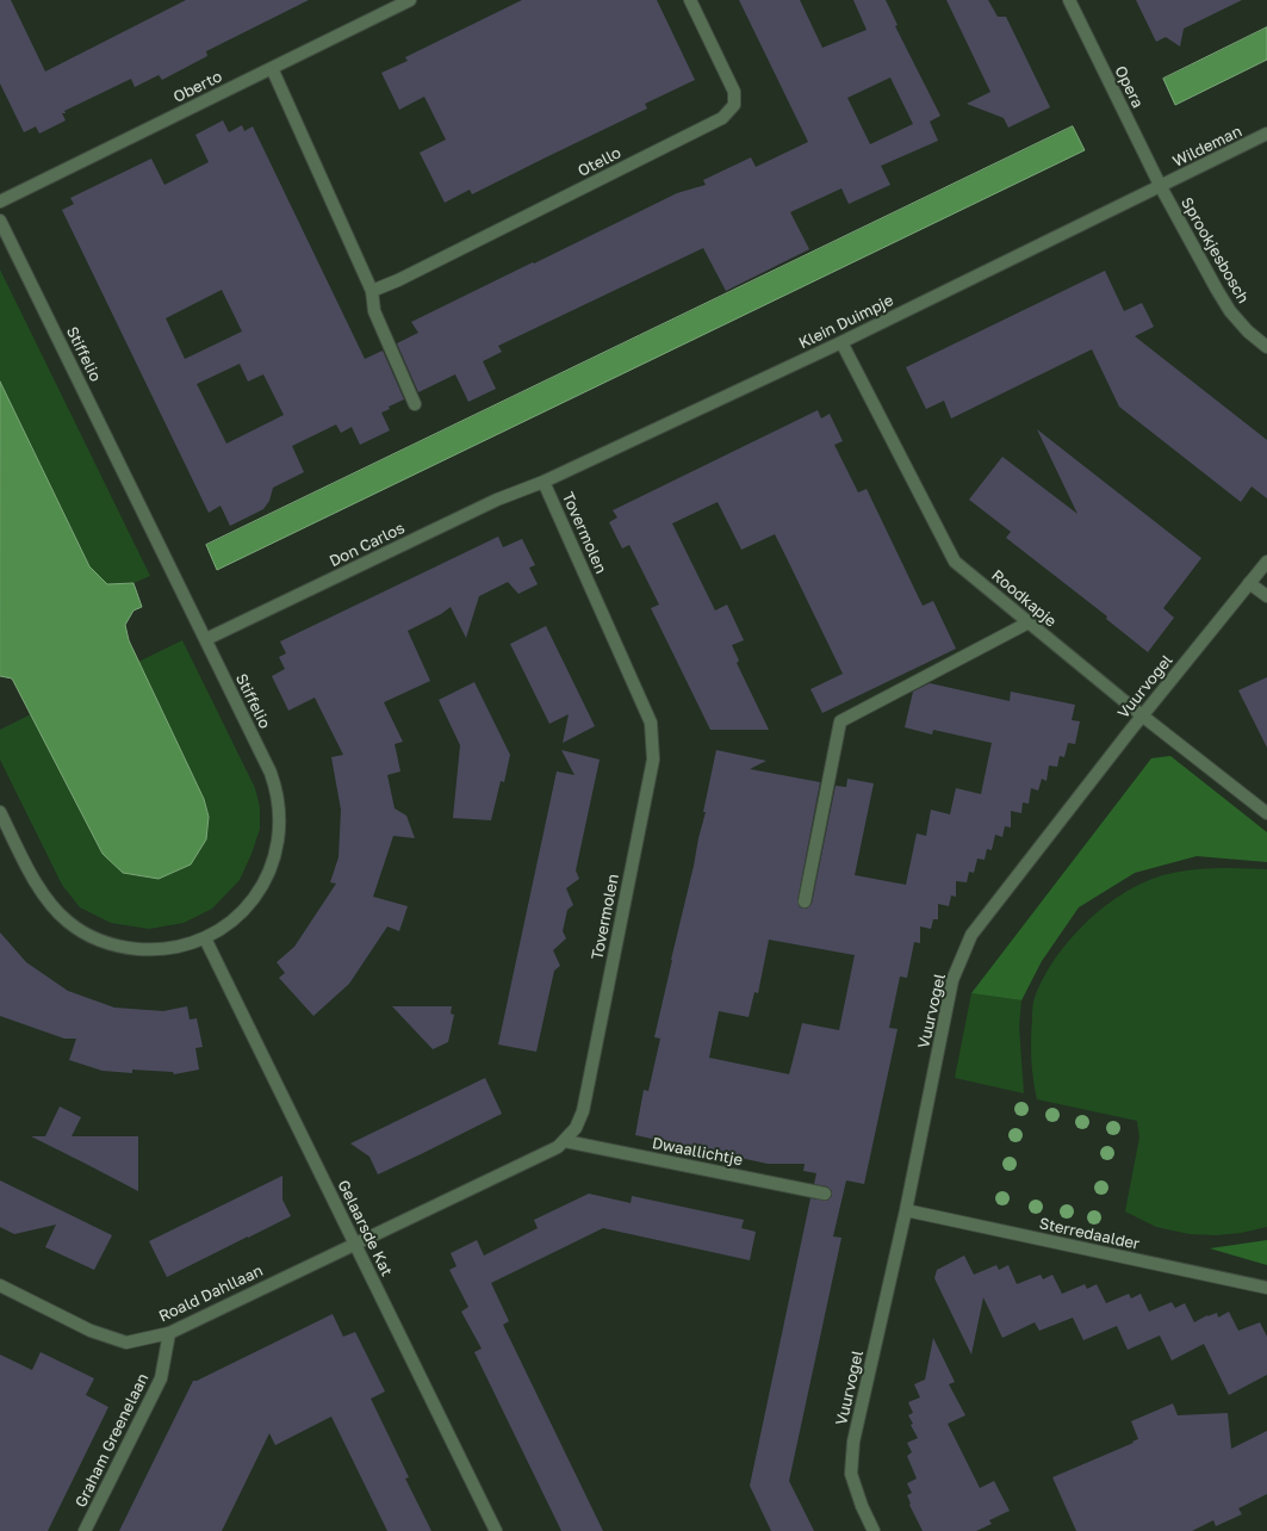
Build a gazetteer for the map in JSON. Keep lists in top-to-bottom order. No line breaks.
{"streets":{"street":["Oberto","Opera","Wildeman","Otello","Sprookjesbosch","Klein Duimpje","Stiffelio","Tovermolen","Don Carlos","Roodkapje","Vuurvogel","Dwaallichtje","Gelaarsde Kat","Sterredaalder","Roald Dahllaan","Graham Greenelaan"]},"crossings":[["Opera","Wildeman"],["Opera","Sprookjesbosch"],["Opera","Klein Duimpje"],["Wildeman","Sprookjesbosch"],["Wildeman","Klein Duimpje"],["Sprookjesbosch","Klein Duimpje"],["Klein Duimpje","Tovermolen"],["Klein Duimpje","Don Carlos"],["Klein Duimpje","Roodkapje"],["Stiffelio","Don Carlos"],["Stiffelio","Gelaarsde Kat"],["Tovermolen","Don Carlos"],["Tovermolen","Dwaallichtje"],["Tovermolen","Gelaarsde Kat"],["Tovermolen","Roald Dahllaan"],["Roodkapje","Vuurvogel"],["Vuurvogel","Sterredaalder"],["Gelaarsde Kat","Roald Dahllaan"],["Roald Dahllaan","Graham Greenelaan"]]}
